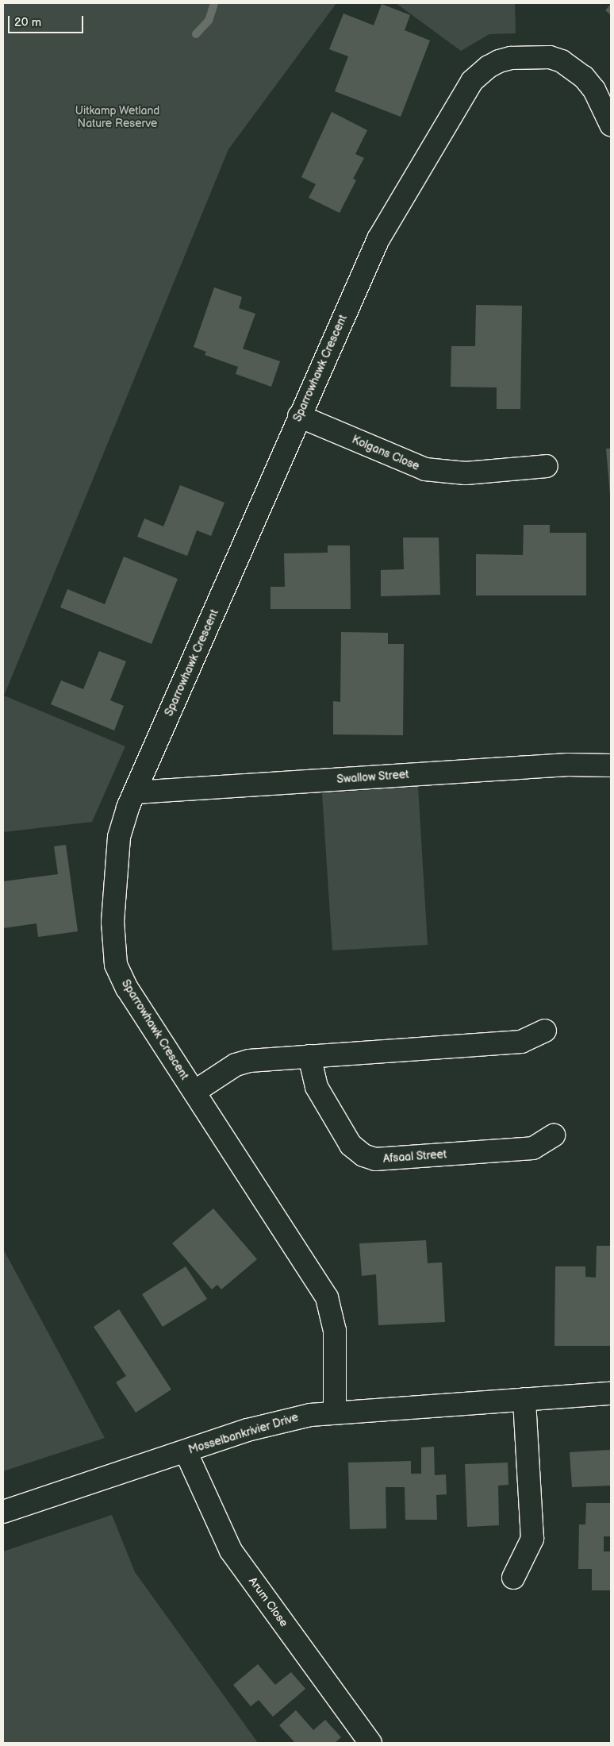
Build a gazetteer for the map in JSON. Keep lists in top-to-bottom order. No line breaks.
{"streets":{"street":["Sparrowhawk Crescent","Kolgans Close","Swallow Street","Afsaal Street","Mosselbankrivier Drive","Arum Close"]},"crossings":[["Sparrowhawk Crescent","Kolgans Close"],["Sparrowhawk Crescent","Swallow Street"],["Sparrowhawk Crescent","Mosselbankrivier Drive"],["Mosselbankrivier Drive","Arum Close"]],"parks":["Uitkamp Wetland Nature Reserve"],"scale_bar":"20 m"}
